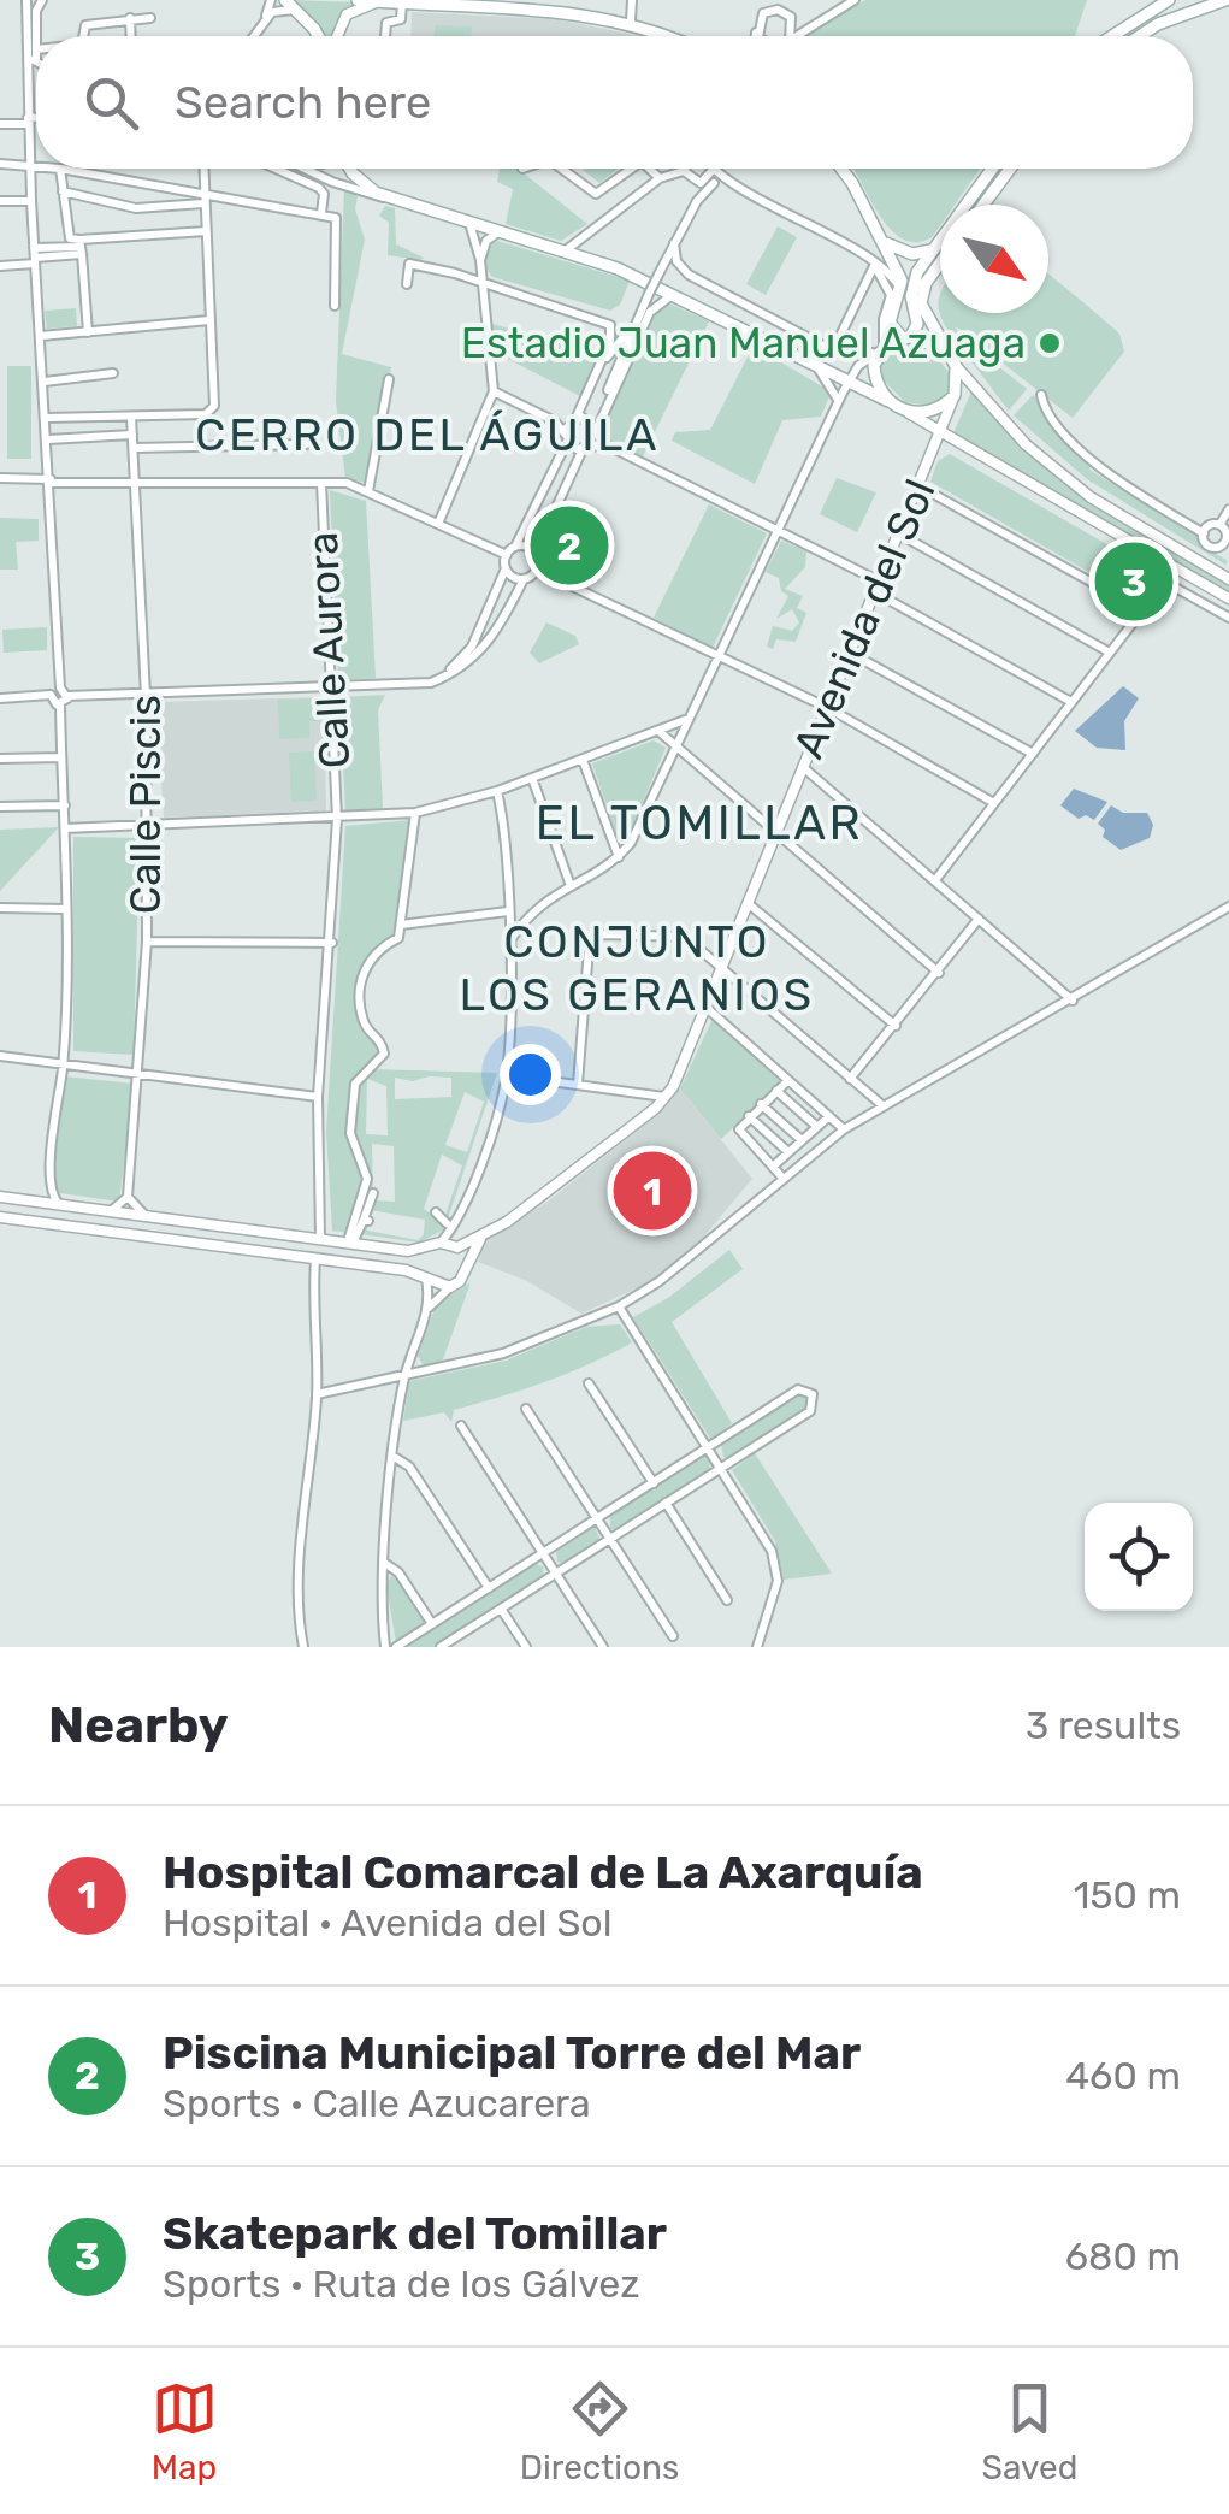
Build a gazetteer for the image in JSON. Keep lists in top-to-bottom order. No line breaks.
{"streets":{"street":["Avenida del Sol","Calle Aurora","Calle Piscis"]},"crossings":[["Calle Aurora","Calle Piscis"]],"districts":["CERRO DEL ÁGUILA","EL TOMILLAR","CONJUNTO LOS GERANIOS"],"places":["Estadio Juan Manuel Azuaga"],"north":"bottom right","page":{"search":"Search here","pins":["2","3","1"],"heading":["Nearby","3 results"],"list":[{"mark":"1","name":"Hospital Comarcal de La Axarquía","note":"Hospital · Avenida del Sol","value":"150 m"},{"mark":"2","name":"Piscina Municipal Torre del Mar","note":"Sports · Calle Azucarera","value":"460 m"},{"mark":"3","name":"Skatepark del Tomillar","note":"Sports · Ruta de los Gálvez","value":"680 m"}],"nav":["Map","Directions","Saved"]}}
